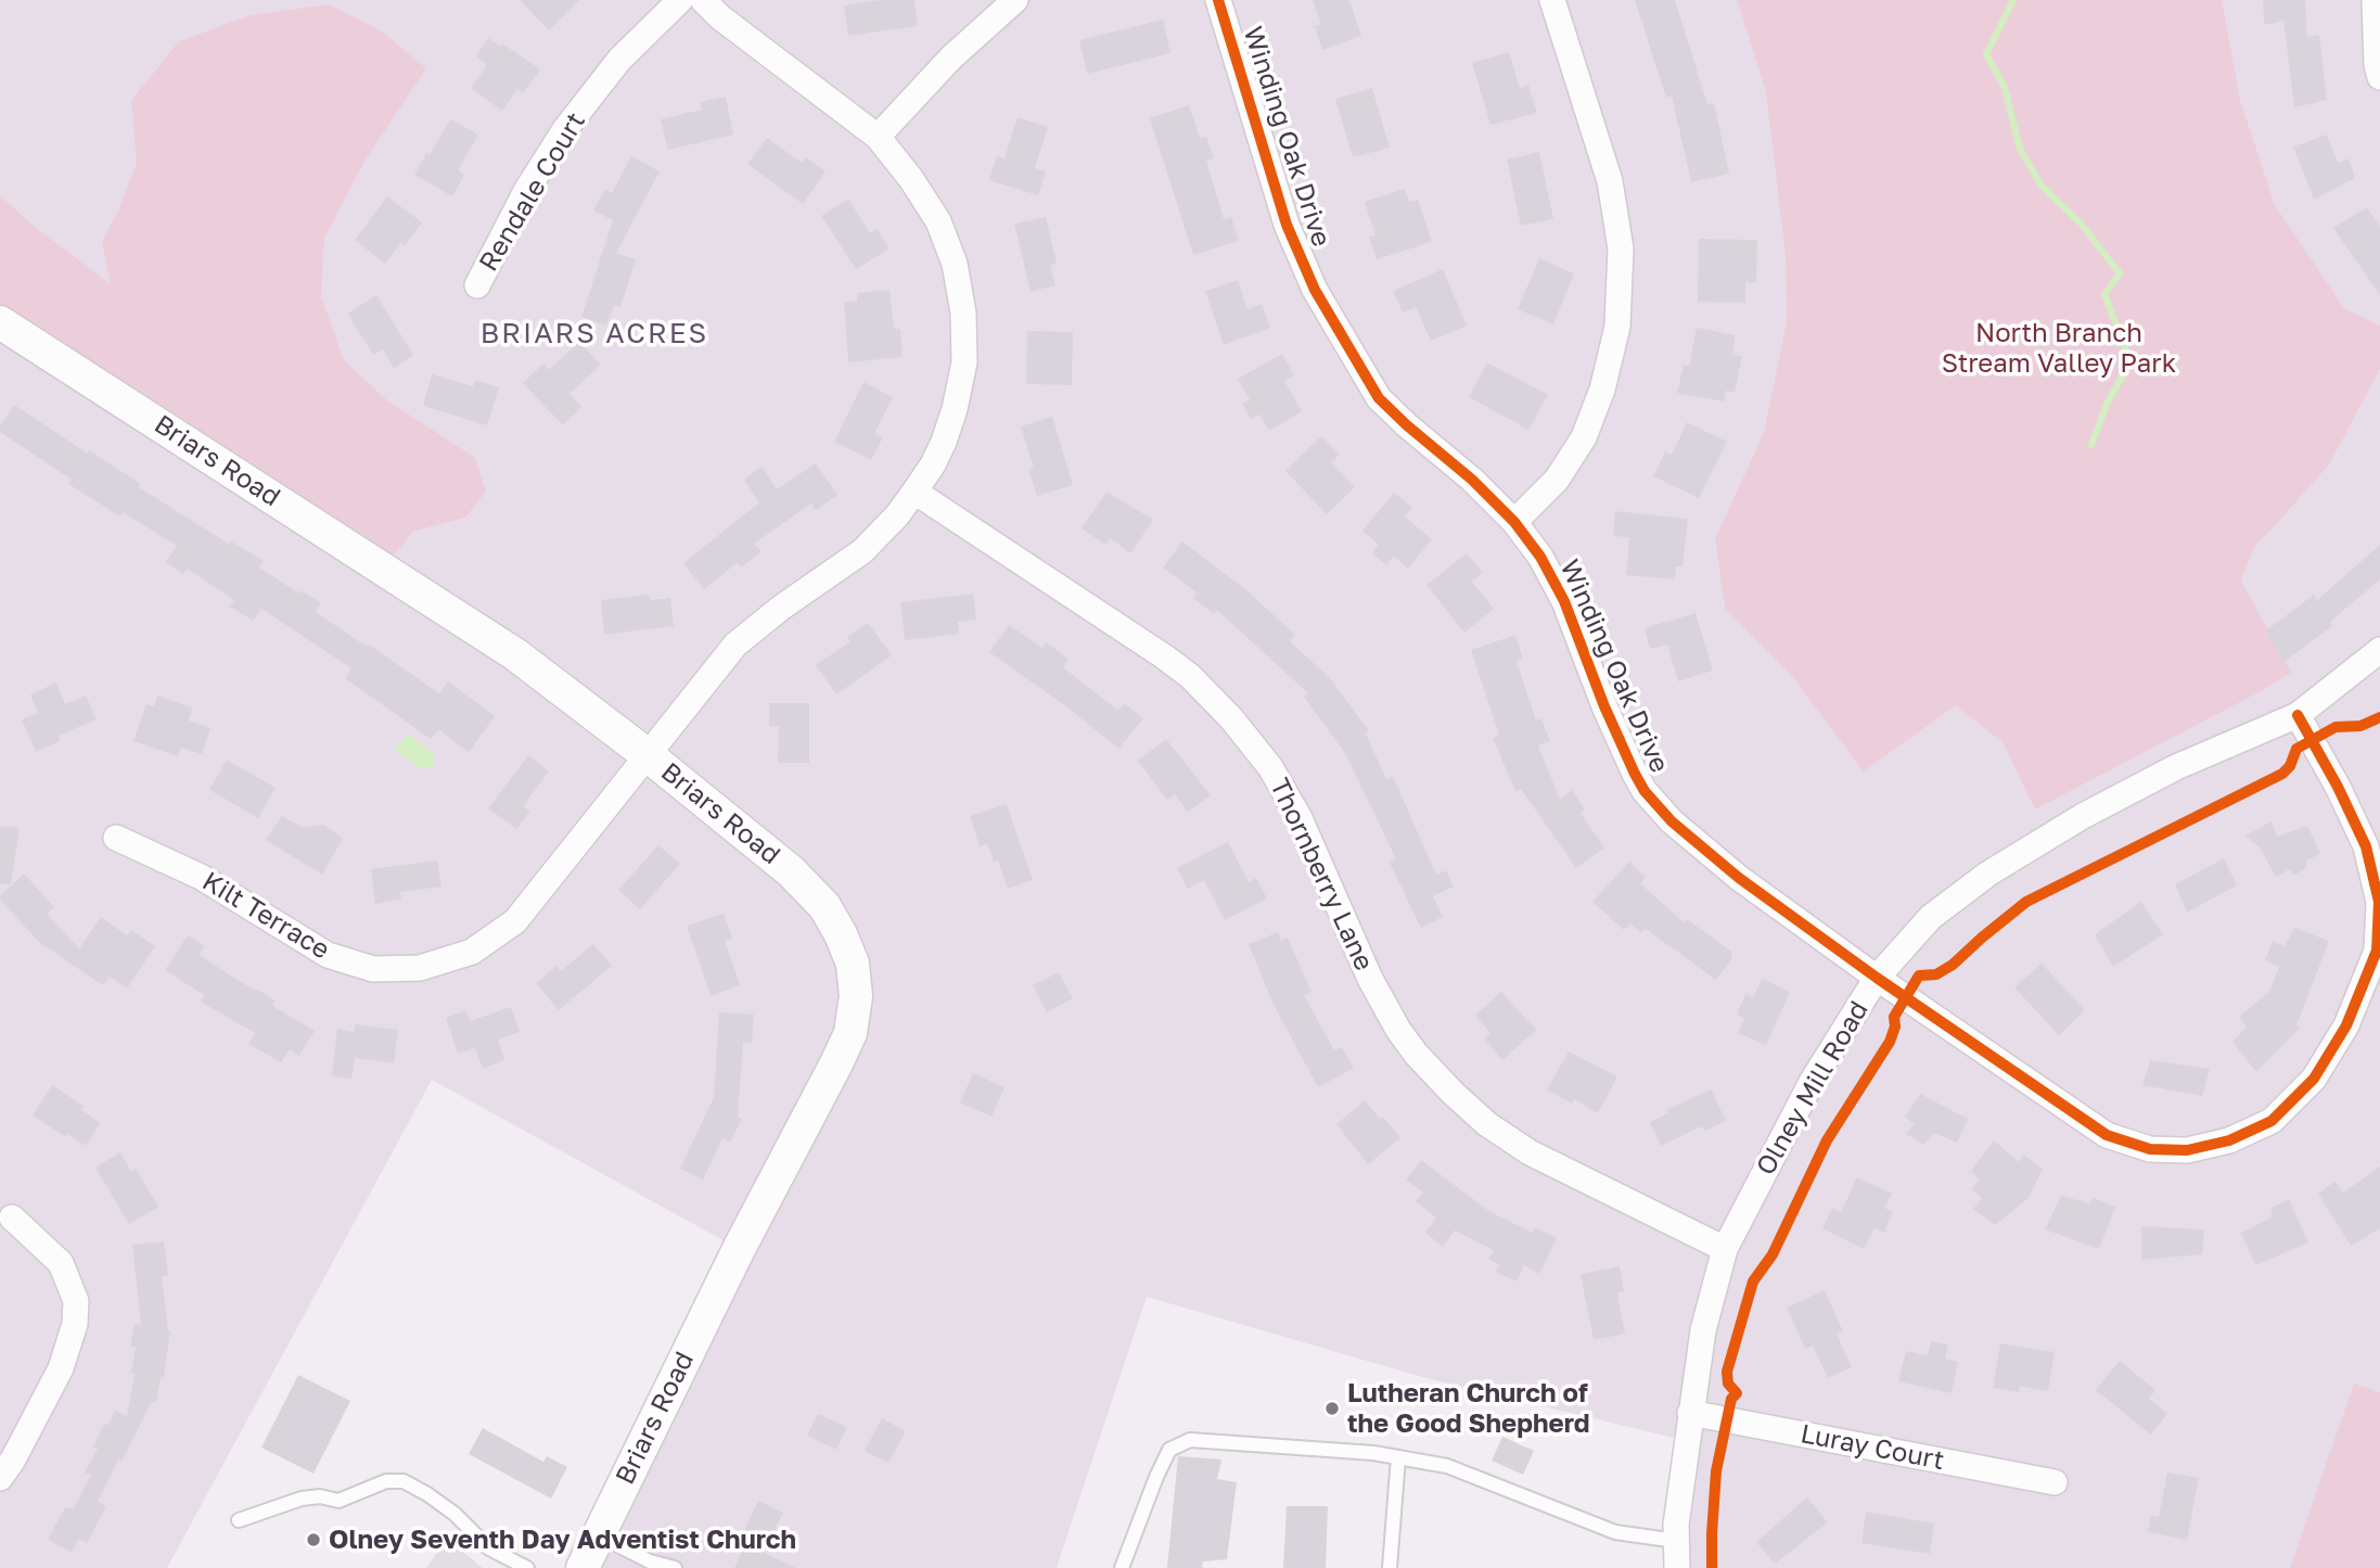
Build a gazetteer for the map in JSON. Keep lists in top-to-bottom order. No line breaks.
{"streets":{"street":["Winding Oak Drive","Rendale Court","Briars Road","Thornberry Lane","Kilt Terrace","Olney Mill Road","Luray Court"]},"crossings":[["Winding Oak Drive","Olney Mill Road"],["Briars Road","Kilt Terrace"],["Thornberry Lane","Kilt Terrace"],["Thornberry Lane","Olney Mill Road"],["Olney Mill Road","Luray Court"]],"districts":["BRIARS ACRES"],"parks":["North Branch Stream Valley Park"],"places":["Lutheran Church of the Good Shepherd","Olney Seventh Day Adventist Church"]}
